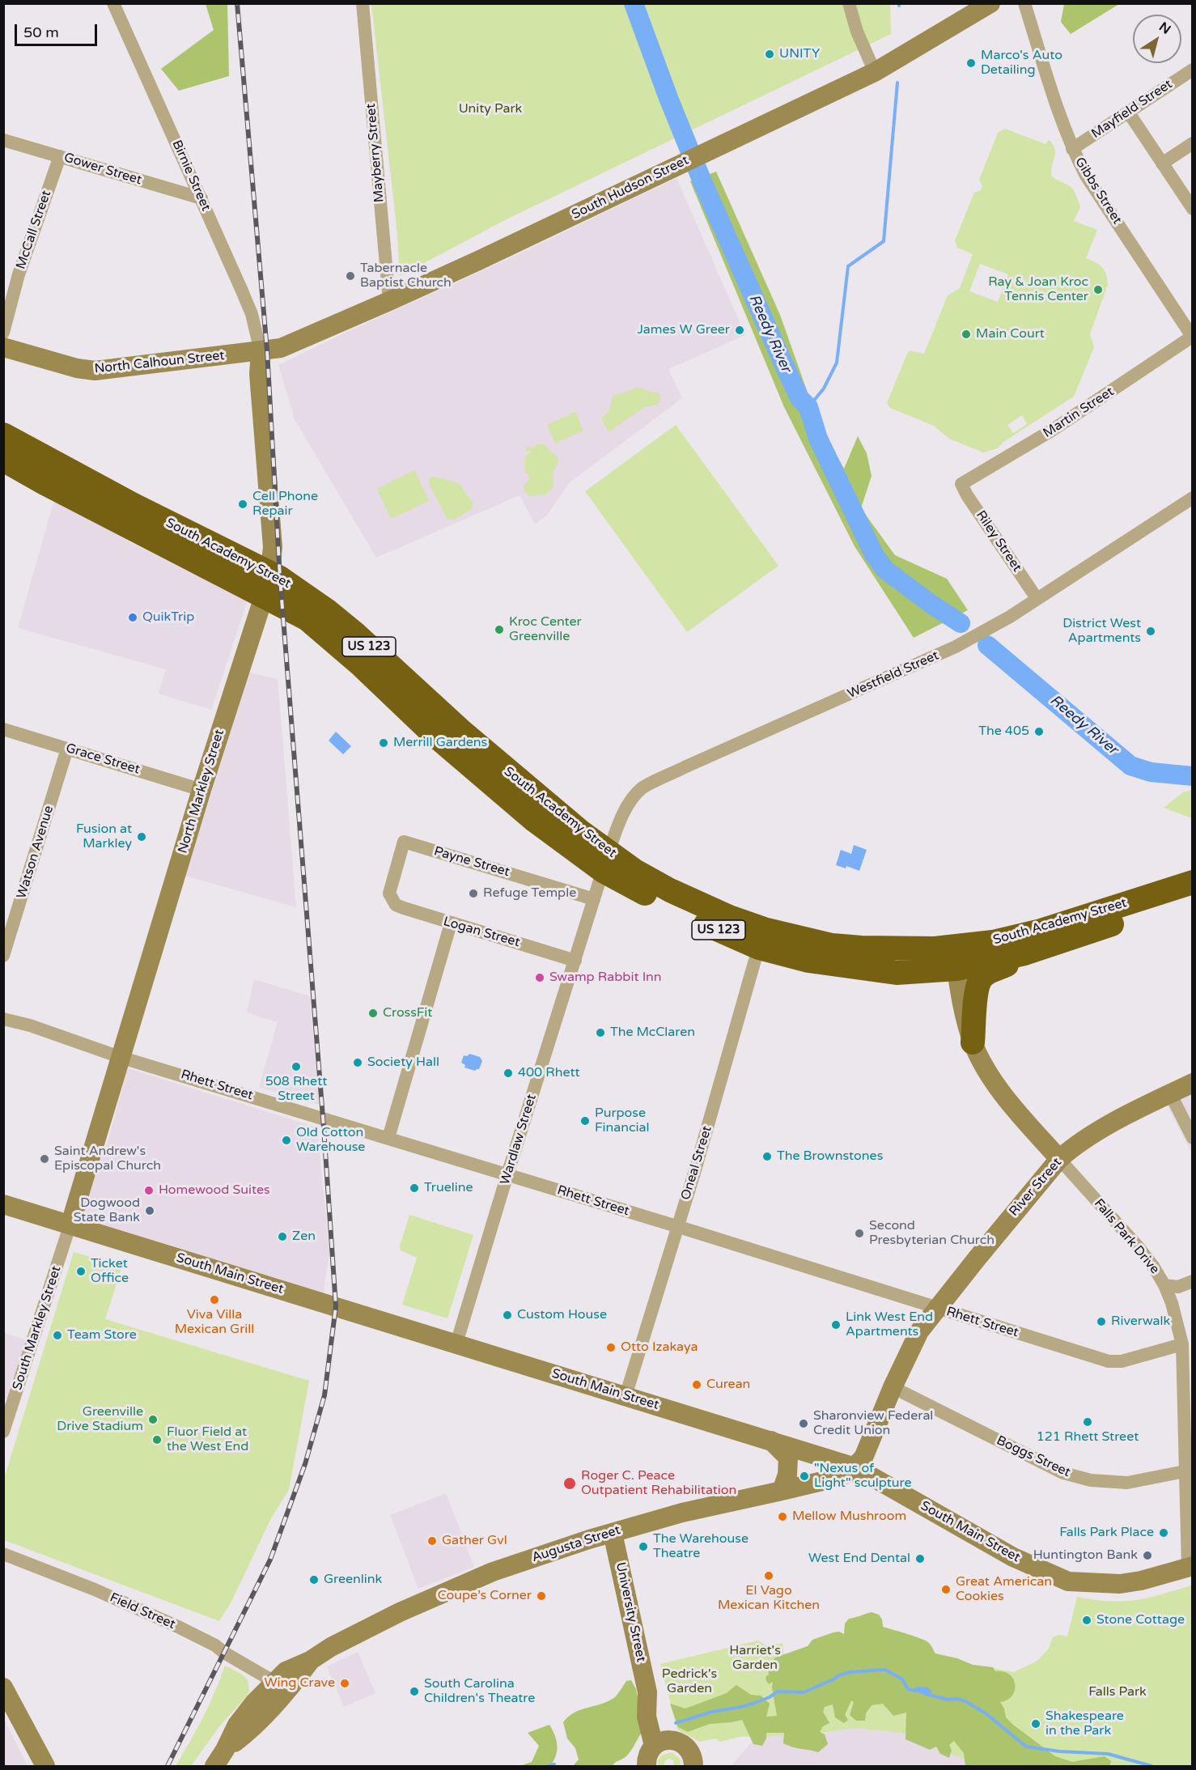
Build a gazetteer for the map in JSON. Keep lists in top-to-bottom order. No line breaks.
{"streets":{"highway":["South Academy Street","US 123"],"street":["Mayfield Street","Mayberry Street","Gower Street","Birnie Street","South Hudson Street","Gibbs Street","McCall Street","North Calhoun Street","Martin Street","Riley Street","Westfield Street","Grace Street","North Markley Street","Watson Avenue","Payne Street","Logan Street","Rhett Street","Wardlaw Street","Oneal Street","River Street","Falls Park Drive","South Main Street","South Markley Street","Boggs Street","Augusta Street","Field Street","University Street"]},"crossings":[["Mayfield Street","Gibbs Street"],["Mayberry Street","South Hudson Street"],["Gower Street","Birnie Street"],["Gower Street","McCall Street"],["Birnie Street","South Hudson Street"],["Birnie Street","North Calhoun Street"],["Birnie Street","North Markley Street"],["South Hudson Street","North Calhoun Street"],["South Hudson Street","North Markley Street"],["Gibbs Street","Martin Street"],["North Calhoun Street","North Markley Street"],["Martin Street","Riley Street"],["Riley Street","Westfield Street"],["South Academy Street","Westfield Street"],["South Academy Street","North Markley Street"],["South Academy Street","Wardlaw Street"],["South Academy Street","Oneal Street"],["South Academy Street","Falls Park Drive"],["Westfield Street","Wardlaw Street"],["Grace Street","North Markley Street"],["Grace Street","Watson Avenue"],["North Markley Street","Rhett Street"],["North Markley Street","South Main Street"],["North Markley Street","South Markley Street"],["Payne Street","Logan Street"],["Payne Street","Wardlaw Street"],["Logan Street","Wardlaw Street"],["Rhett Street","Wardlaw Street"],["Rhett Street","Oneal Street"],["Rhett Street","River Street"],["Rhett Street","Falls Park Drive"],["Wardlaw Street","South Main Street"],["Oneal Street","South Main Street"],["River Street","Falls Park Drive"],["River Street","South Main Street"],["River Street","Boggs Street"],["River Street","Augusta Street"],["Falls Park Drive","South Main Street"],["Falls Park Drive","Boggs Street"],["South Main Street","South Markley Street"],["South Main Street","Augusta Street"],["Augusta Street","Field Street"],["Augusta Street","University Street"]],"water":["Reedy River"],"parks":["Unity Park","Harriet's Garden","Pedrick's Garden","Falls Park"],"places":["UNITY","Marco's Auto Detailing","Tabernacle Baptist Church","Ray & Joan Kroc Tennis Center","James W Greer","Main Court","Cell Phone Repair","QuikTrip","Kroc Center Greenville","District West Apartments","The 405","Merrill Gardens","Fusion at Markley","Refuge Temple","Swamp Rabbit Inn","CrossFit","The McClaren","Society Hall","508 Rhett Street","400 Rhett","Purpose Financial","Old Cotton Warehouse","The Brownstones","Saint Andrew's Episcopal Church","Trueline","Homewood Suites","Dogwood State Bank","Second Presbyterian Church","Zen","Ticket Office","Viva Villa Mexican Grill","Custom House","Riverwalk","Link West End Apartments","Team Store","Otto Izakaya","Curean","Greenville Drive Stadium","121 Rhett Street","Sharonview Federal Credit Union","Fluor Field at the West End","\"Nexus of Light\" sculpture","Roger C. Peace Outpatient Rehabilitation","Mellow Mushroom","Falls Park Place","Gather Gvl","The Warehouse Theatre","Huntington Bank","West End Dental","El Vago Mexican Kitchen","Greenlink","Great American Cookies","Coupe’s Corner","Stone Cottage","Wing Crave","South Carolina Children's Theatre","Shakespeare in the Park"],"scale_bar":"50 m","north":"top right"}
